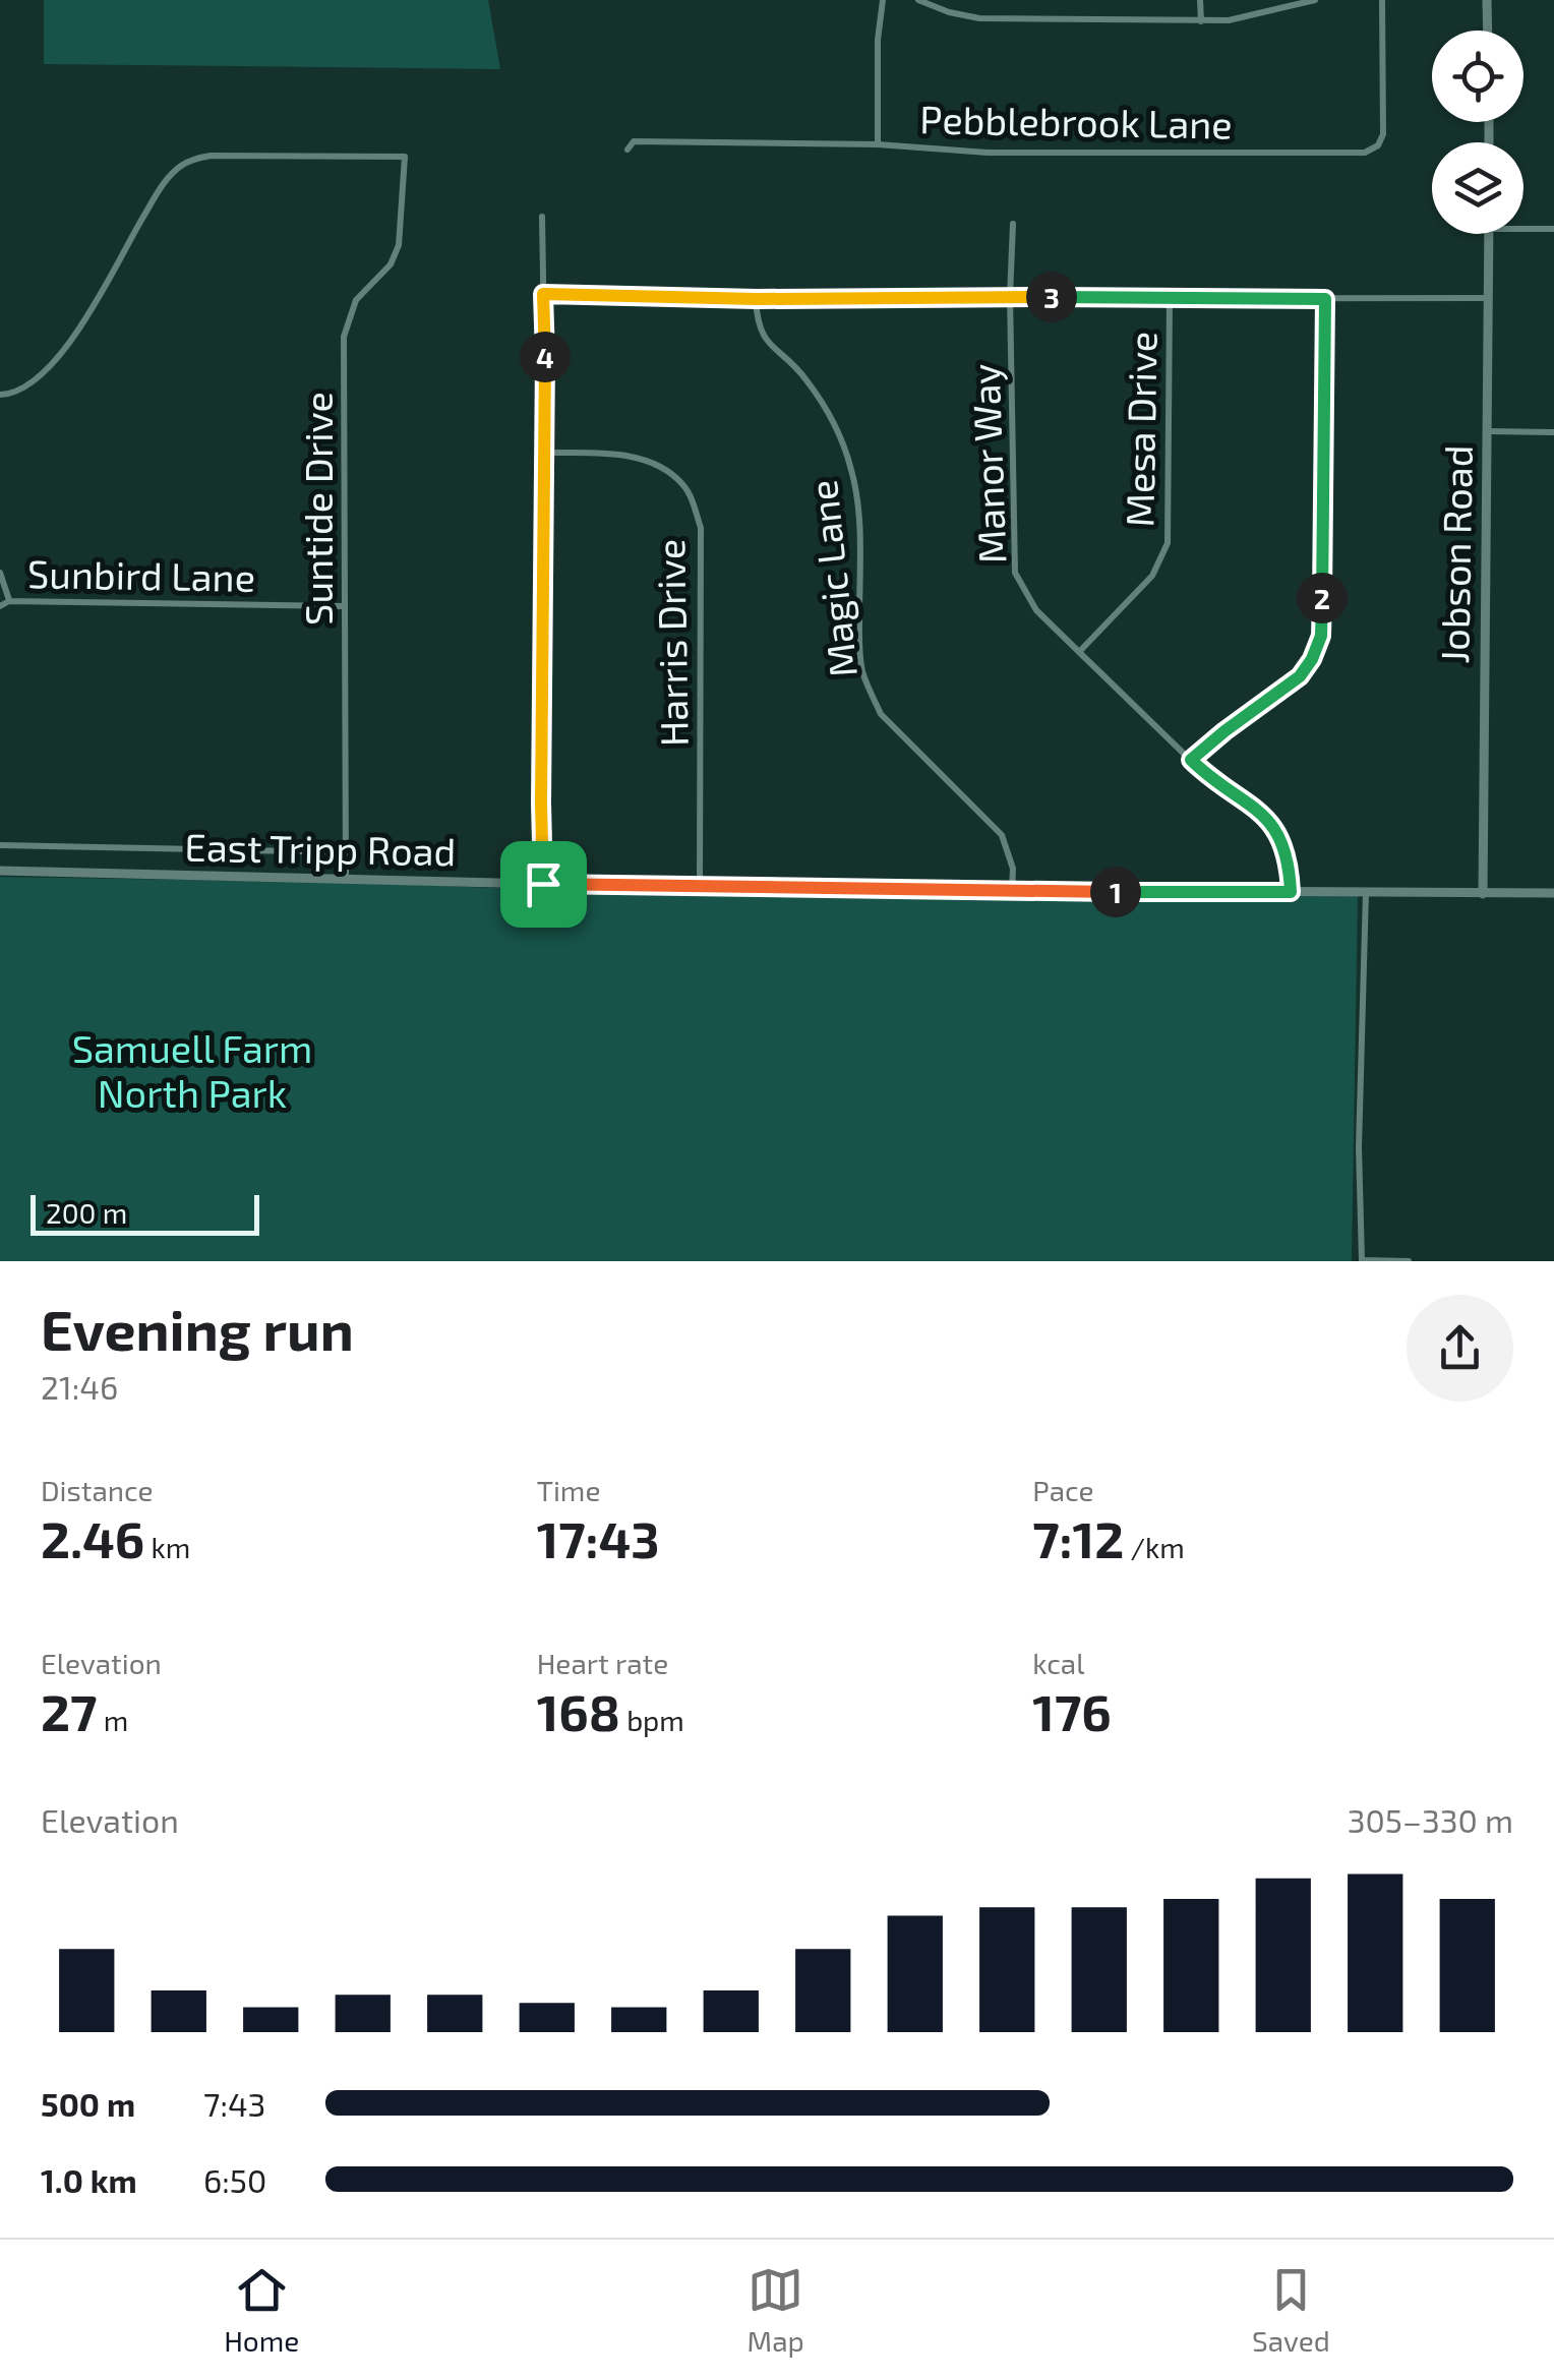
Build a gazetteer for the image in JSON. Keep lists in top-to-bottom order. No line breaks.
{"streets":{"street":["Pebblebrook Lane","Mesa Drive","Manor Way","Suntide Drive","Jobson Road","Sunbird Lane","Magic Lane","Harris Drive","East Tripp Road"]},"crossings":[["Mesa Drive","Manor Way"],["Manor Way","East Tripp Road"],["Suntide Drive","Sunbird Lane"],["Suntide Drive","East Tripp Road"],["Jobson Road","East Tripp Road"],["Magic Lane","East Tripp Road"],["Harris Drive","East Tripp Road"]],"parks":["Samuell Farm North Park"],"scale_bar":"200 m","page":{"pins":["3","4","2","1"],"scale":"200 m","heading":["Evening run","21:46"],"stats":[["Distance","2.46 km"],["Time","17:43"],["Pace","7:12 /km"],["Elevation","27 m"],["Heart rate","168 bpm"],["kcal","176"]],"chart":["Elevation","305–330 m"],"list":[{"name":"500 m","note":"7:43"},{"name":"1.0 km","note":"6:50"}],"tabs":["Home","Map","Saved"]}}
